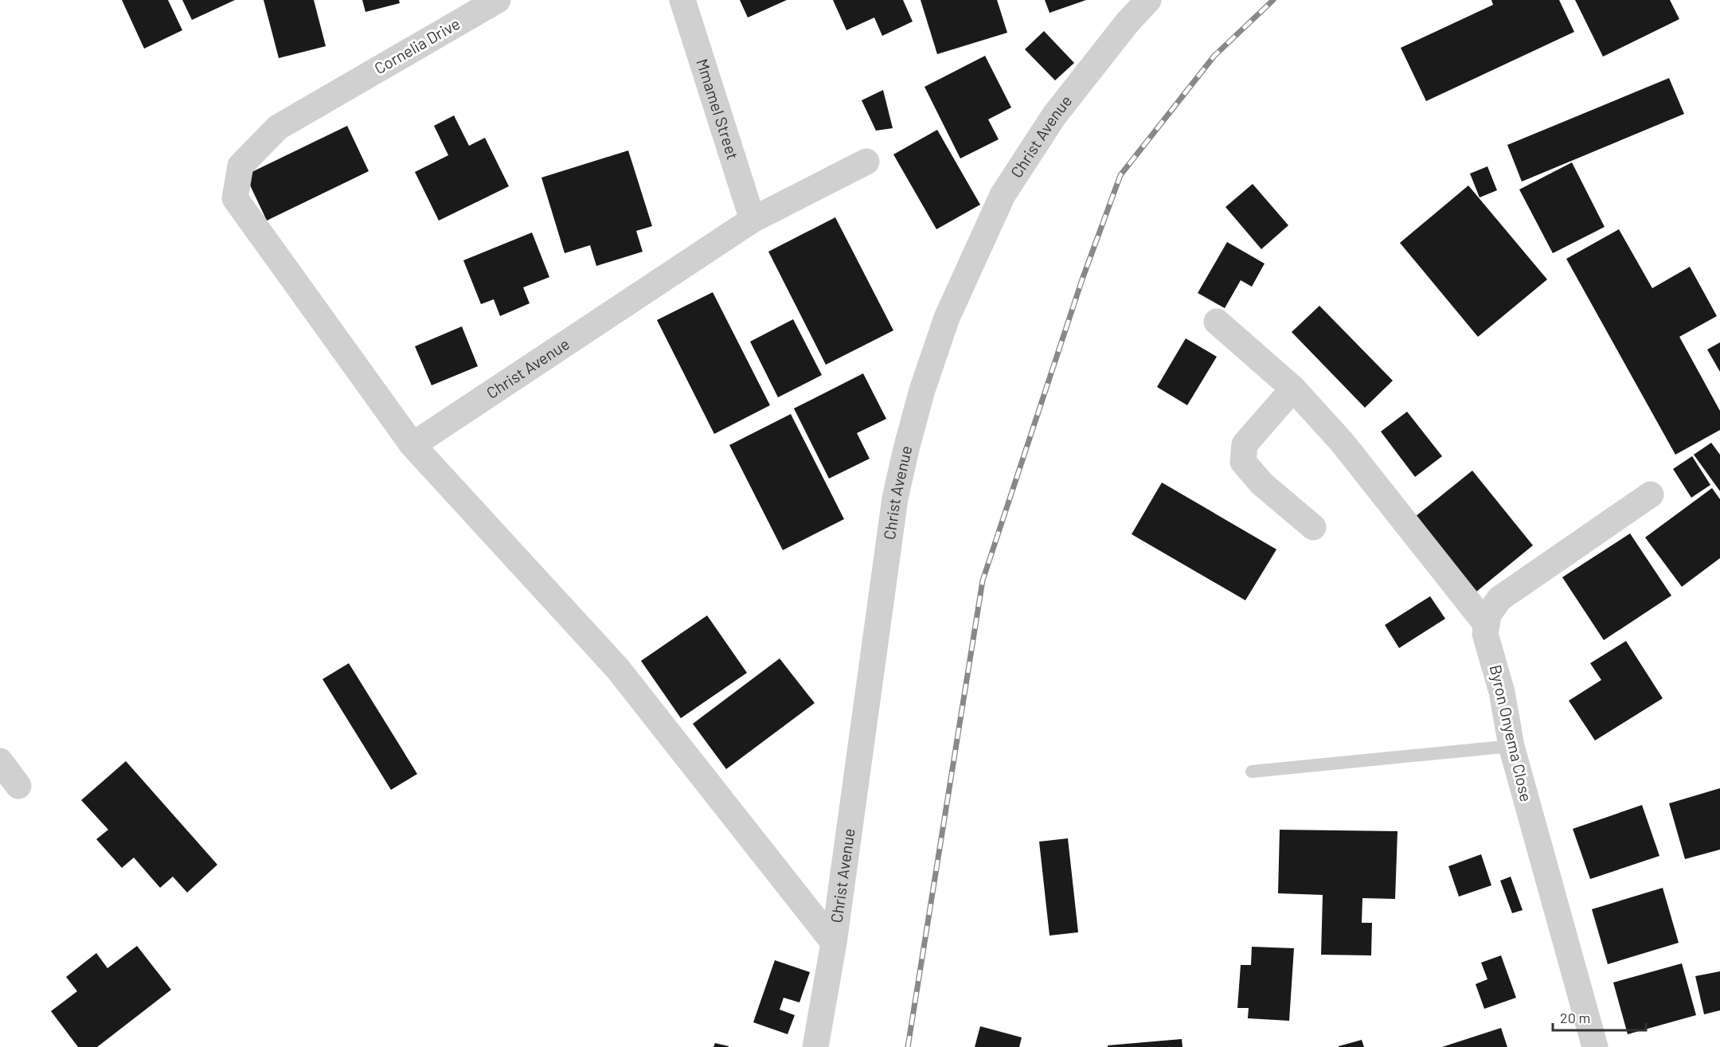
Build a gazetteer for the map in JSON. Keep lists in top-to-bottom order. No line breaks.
{"streets":{"street":["Cornelia Drive","Mmamel Street","Christ Avenue","Byron Onyema Close"]},"crossings":[["Cornelia Drive","Christ Avenue"],["Mmamel Street","Christ Avenue"]],"scale_bar":"20 m"}
